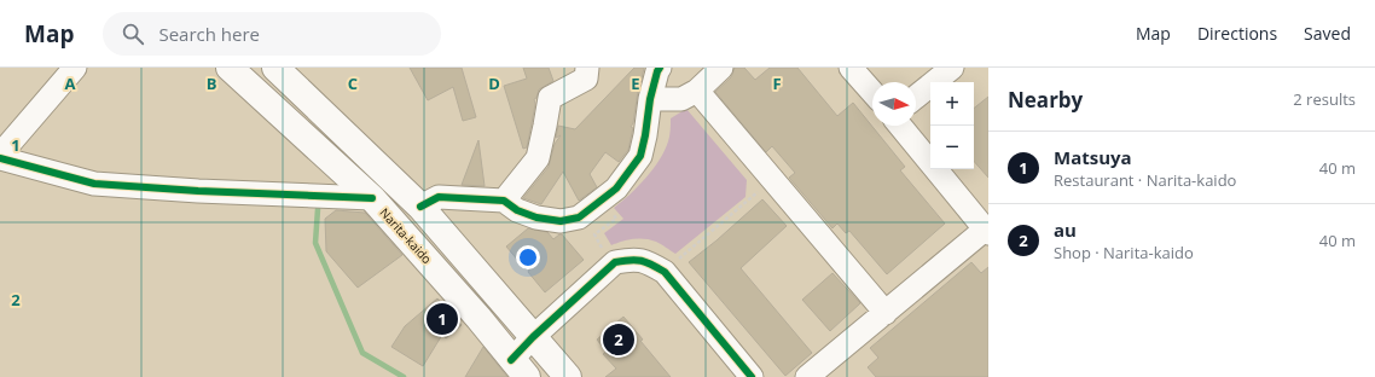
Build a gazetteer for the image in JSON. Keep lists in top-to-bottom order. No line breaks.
{"streets":{"highway":["Narita-kaido"]},"north":"right","page":{"header":"Map","search":"Search here","nav":["Map","Directions","Saved"],"heading":["Nearby","2 results"],"map_buttons":["+","−"],"list":[{"mark":"1","name":"Matsuya","note":"Restaurant · Narita-kaido","value":"40 m"},{"mark":"2","name":"au","note":"Shop · Narita-kaido","value":"40 m"}],"pins":["1","2"]},"grid":{"columns":["A","B","C","D","E","F"],"rows":["1","2"]}}
